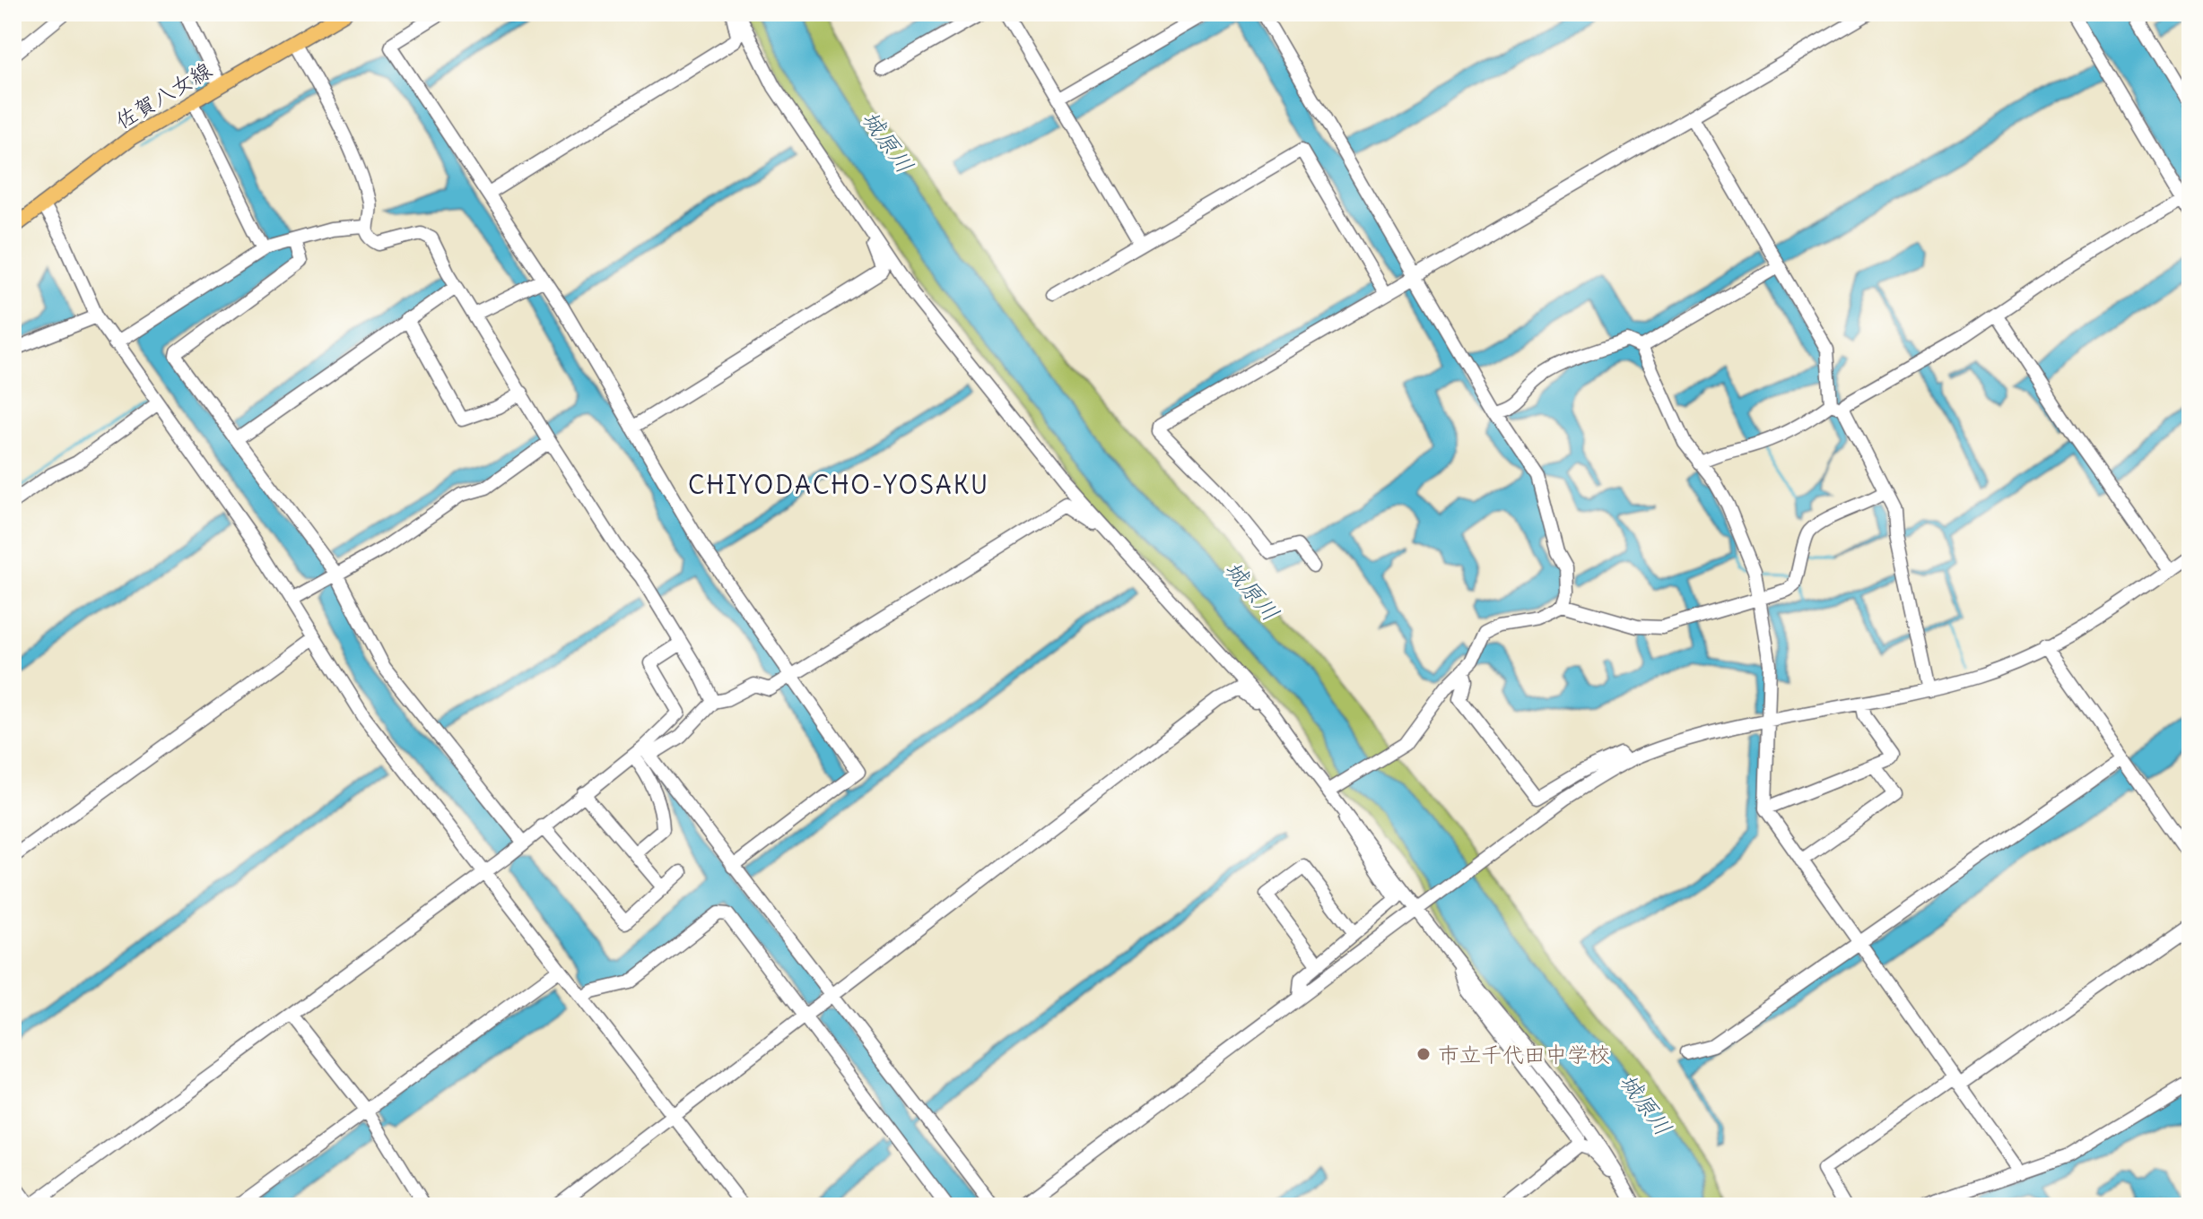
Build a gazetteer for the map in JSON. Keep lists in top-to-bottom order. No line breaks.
{"streets":{"main road":["佐賀八女線"]},"districts":["CHIYODACHO-YOSAKU"],"water":["城原川"],"places":["市立千代田中学校"]}
